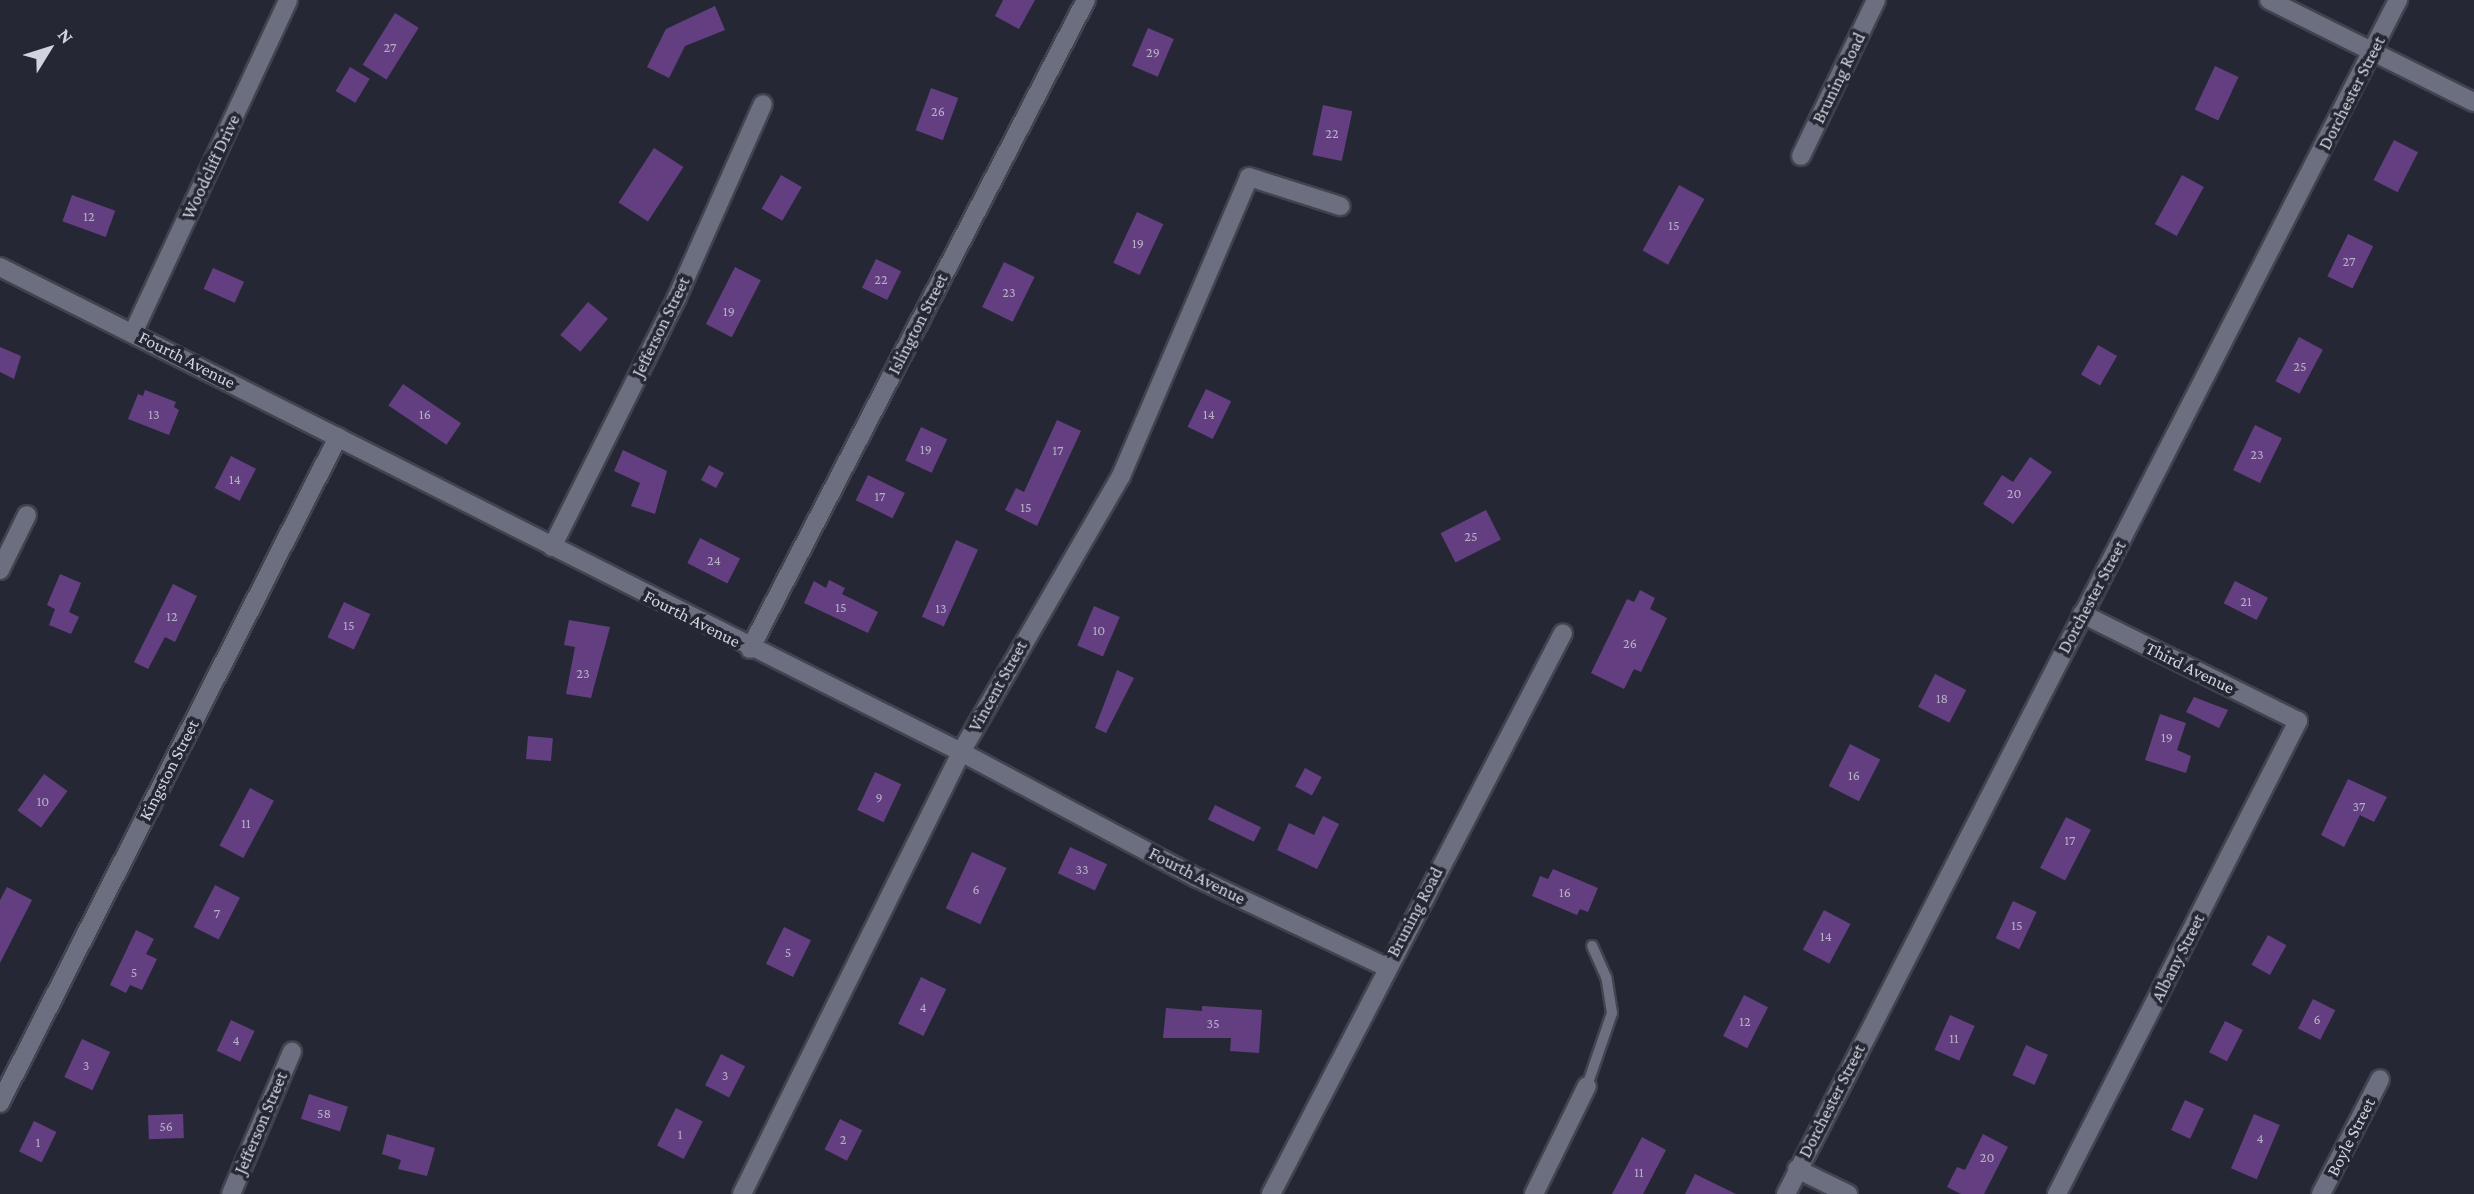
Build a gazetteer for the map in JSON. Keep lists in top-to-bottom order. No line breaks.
{"streets":{"street":["Bruning Road","Dorchester Street","Woodcliff Drive","Islington Street","Jefferson Street","Fourth Avenue","Third Avenue","Vincent Street","Kingston Street","Albany Street","Boyle Street"]},"crossings":[["Bruning Road","Fourth Avenue"],["Dorchester Street","Third Avenue"],["Woodcliff Drive","Fourth Avenue"],["Islington Street","Fourth Avenue"],["Jefferson Street","Fourth Avenue"],["Fourth Avenue","Vincent Street"],["Fourth Avenue","Kingston Street"],["Third Avenue","Albany Street"]],"house_numbers":["27","29","26","22","12","15","19","27","22","23","19","25","13","16","14","19","17","23","14","20","17","15","25","24","21","15","13","12","15","10","26","23","18","19","16","9","10","37","11","17","33","6","16","7","15","14","5","5","4","6","12","35","11","4","3","3","58","56","1","4","2","1","20","11"],"north":"top right"}
